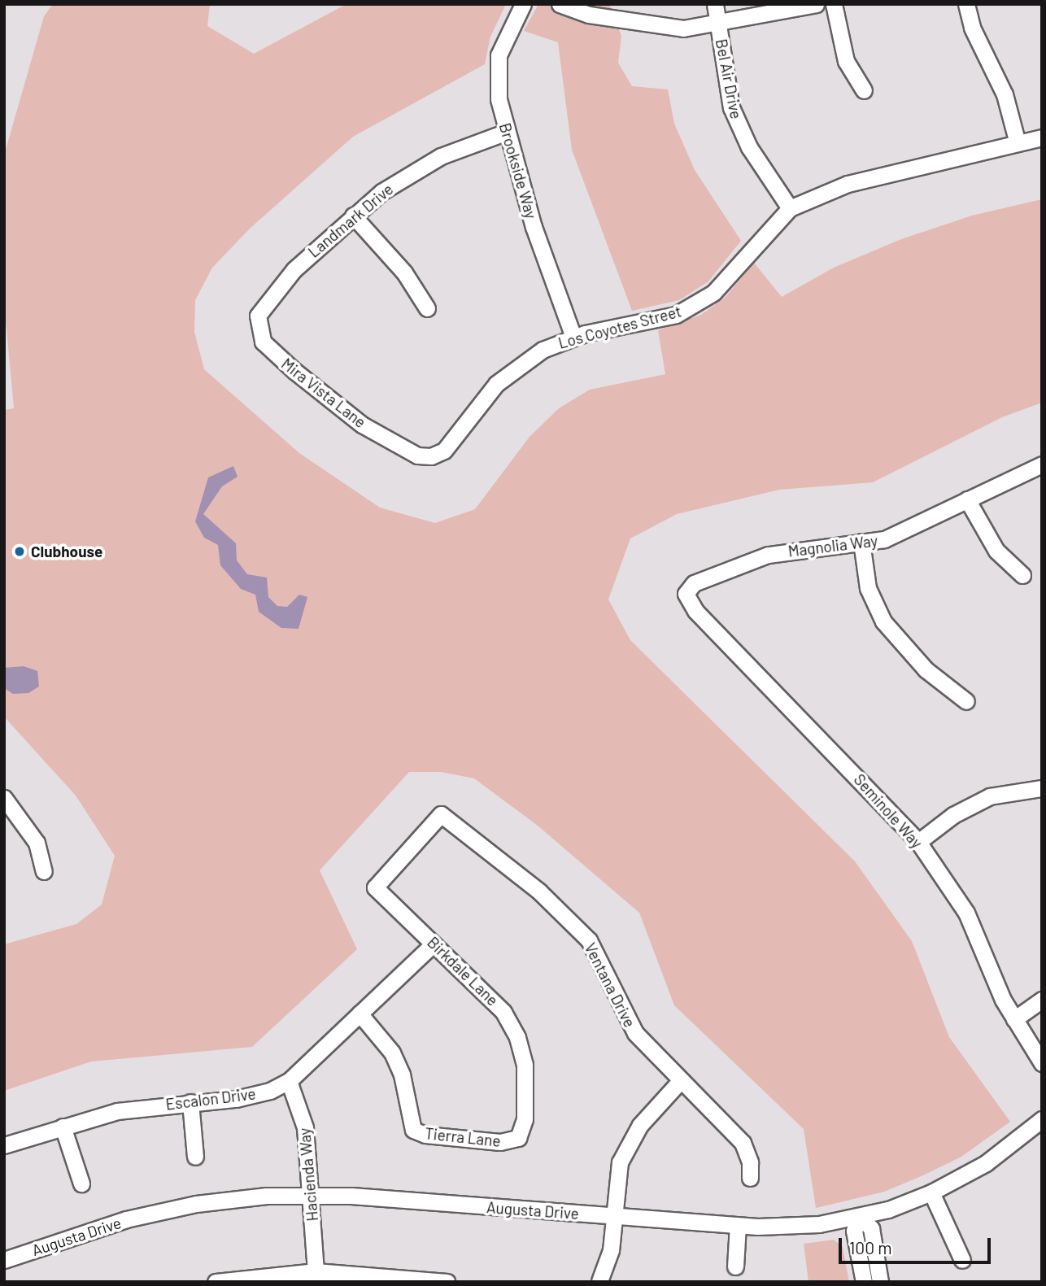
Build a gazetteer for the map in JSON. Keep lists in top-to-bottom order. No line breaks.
{"streets":{"street":["Bel Air Drive","Brookside Way","Landmark Drive","Los Coyotes Street","Mira Vista Lane","Magnolia Way","Seminole Way","Birkdale Lane","Ventana Drive","Escalon Drive","Tierra Lane","Hacienda Way","Augusta Drive"]},"crossings":[["Bel Air Drive","Los Coyotes Street"],["Brookside Way","Landmark Drive"],["Brookside Way","Los Coyotes Street"],["Landmark Drive","Mira Vista Lane"],["Los Coyotes Street","Mira Vista Lane"],["Magnolia Way","Seminole Way"],["Birkdale Lane","Ventana Drive"],["Birkdale Lane","Escalon Drive"],["Birkdale Lane","Tierra Lane"],["Escalon Drive","Tierra Lane"],["Escalon Drive","Hacienda Way"],["Hacienda Way","Augusta Drive"]],"places":["Clubhouse"],"scale_bar":"100 m"}
